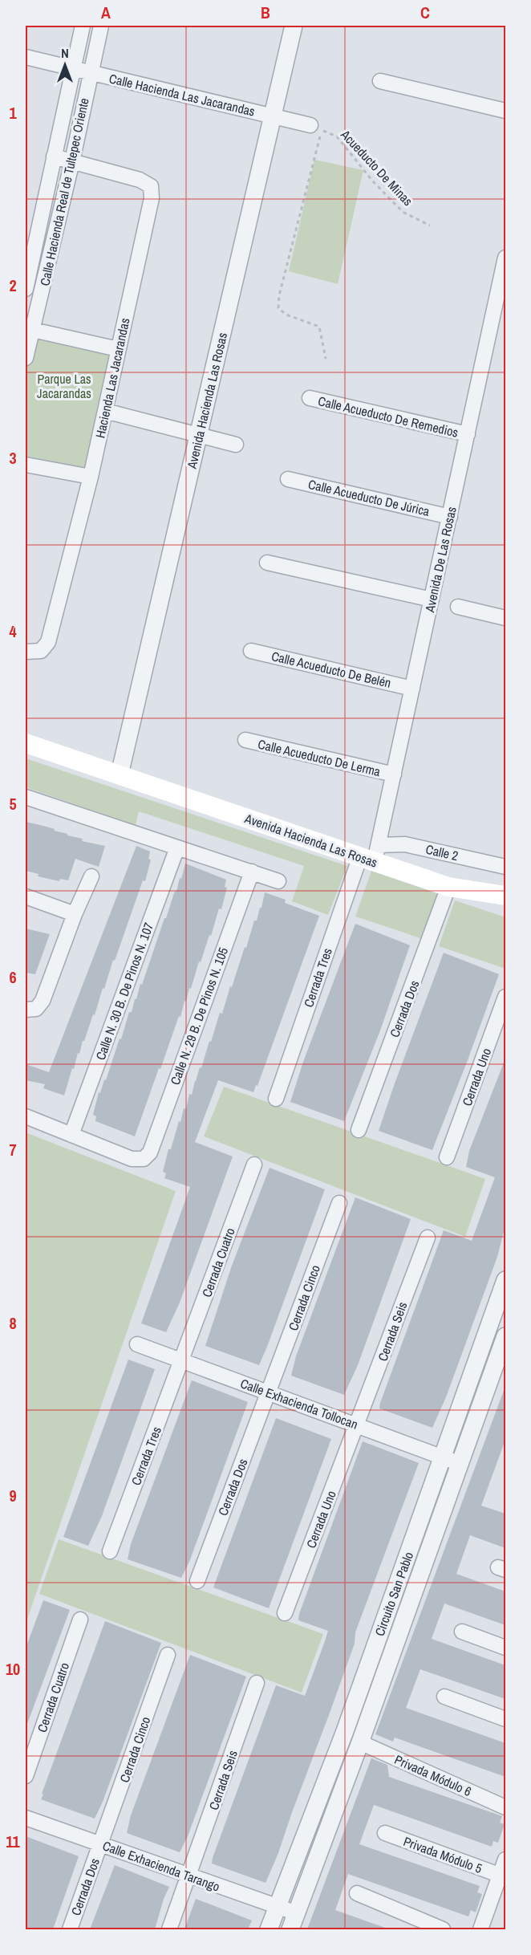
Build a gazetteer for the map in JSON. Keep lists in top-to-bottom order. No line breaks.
{"streets":{"main road":["Avenida Hacienda Las Rosas"],"street":["Calle Hacienda Las Jacarandas","Calle Hacienda Real de Tultepec Oriente","Hacienda Las Jacarandas","Calle Acueducto De Remedios","Calle Acueducto De Júrica","Avenida De Las Rosas","Calle Acueducto De Belén","Calle Acueducto De Lerma","Calle 2","Cerrada Tres","Calle N. 30 B. De Pinos N. 107","Cerrada Dos","Calle N. 29 B. De Pinos N. 105","Cerrada Uno","Cerrada Cuatro","Cerrada Cinco","Cerrada Seis","Calle Exhacienda Tollocan","Circuito San Pablo","Privada Módulo 6","Privada Módulo 5","Calle Exhacienda Tarango"],"path":["Acueducto De Minas"]},"crossings":[["Calle Hacienda Las Jacarandas","Acueducto De Minas"],["Calle Hacienda Las Jacarandas","Calle Hacienda Real de Tultepec Oriente"],["Calle Hacienda Las Jacarandas","Avenida Hacienda Las Rosas"],["Calle Hacienda Real de Tultepec Oriente","Hacienda Las Jacarandas"],["Avenida Hacienda Las Rosas","Avenida De Las Rosas"],["Avenida Hacienda Las Rosas","Calle 2"],["Avenida Hacienda Las Rosas","Cerrada Tres"],["Avenida Hacienda Las Rosas","Cerrada Dos"],["Calle Acueducto De Remedios","Avenida De Las Rosas"],["Calle Acueducto De Júrica","Avenida De Las Rosas"],["Avenida De Las Rosas","Calle Acueducto De Belén"],["Avenida De Las Rosas","Calle Acueducto De Lerma"],["Avenida De Las Rosas","Calle 2"],["Avenida De Las Rosas","Cerrada Tres"],["Calle 2","Cerrada Tres"],["Cerrada Tres","Cerrada Cuatro"],["Cerrada Tres","Calle Exhacienda Tollocan"],["Calle N. 30 B. De Pinos N. 107","Calle N. 29 B. De Pinos N. 105"],["Cerrada Dos","Cerrada Cinco"],["Cerrada Dos","Calle Exhacienda Tollocan"],["Cerrada Dos","Calle Exhacienda Tarango"],["Cerrada Uno","Cerrada Seis"],["Cerrada Uno","Calle Exhacienda Tollocan"],["Cerrada Cuatro","Calle Exhacienda Tollocan"],["Cerrada Cinco","Calle Exhacienda Tollocan"],["Cerrada Cinco","Calle Exhacienda Tarango"],["Cerrada Seis","Calle Exhacienda Tollocan"],["Cerrada Seis","Calle Exhacienda Tarango"],["Calle Exhacienda Tollocan","Circuito San Pablo"],["Circuito San Pablo","Privada Módulo 6"],["Circuito San Pablo","Calle Exhacienda Tarango"]],"parks":["Parque Las Jacarandas"],"north":"top","grid":{"columns":["A","B","C"],"rows":["1","2","3","4","5","6","7","8","9","10","11"]}}
